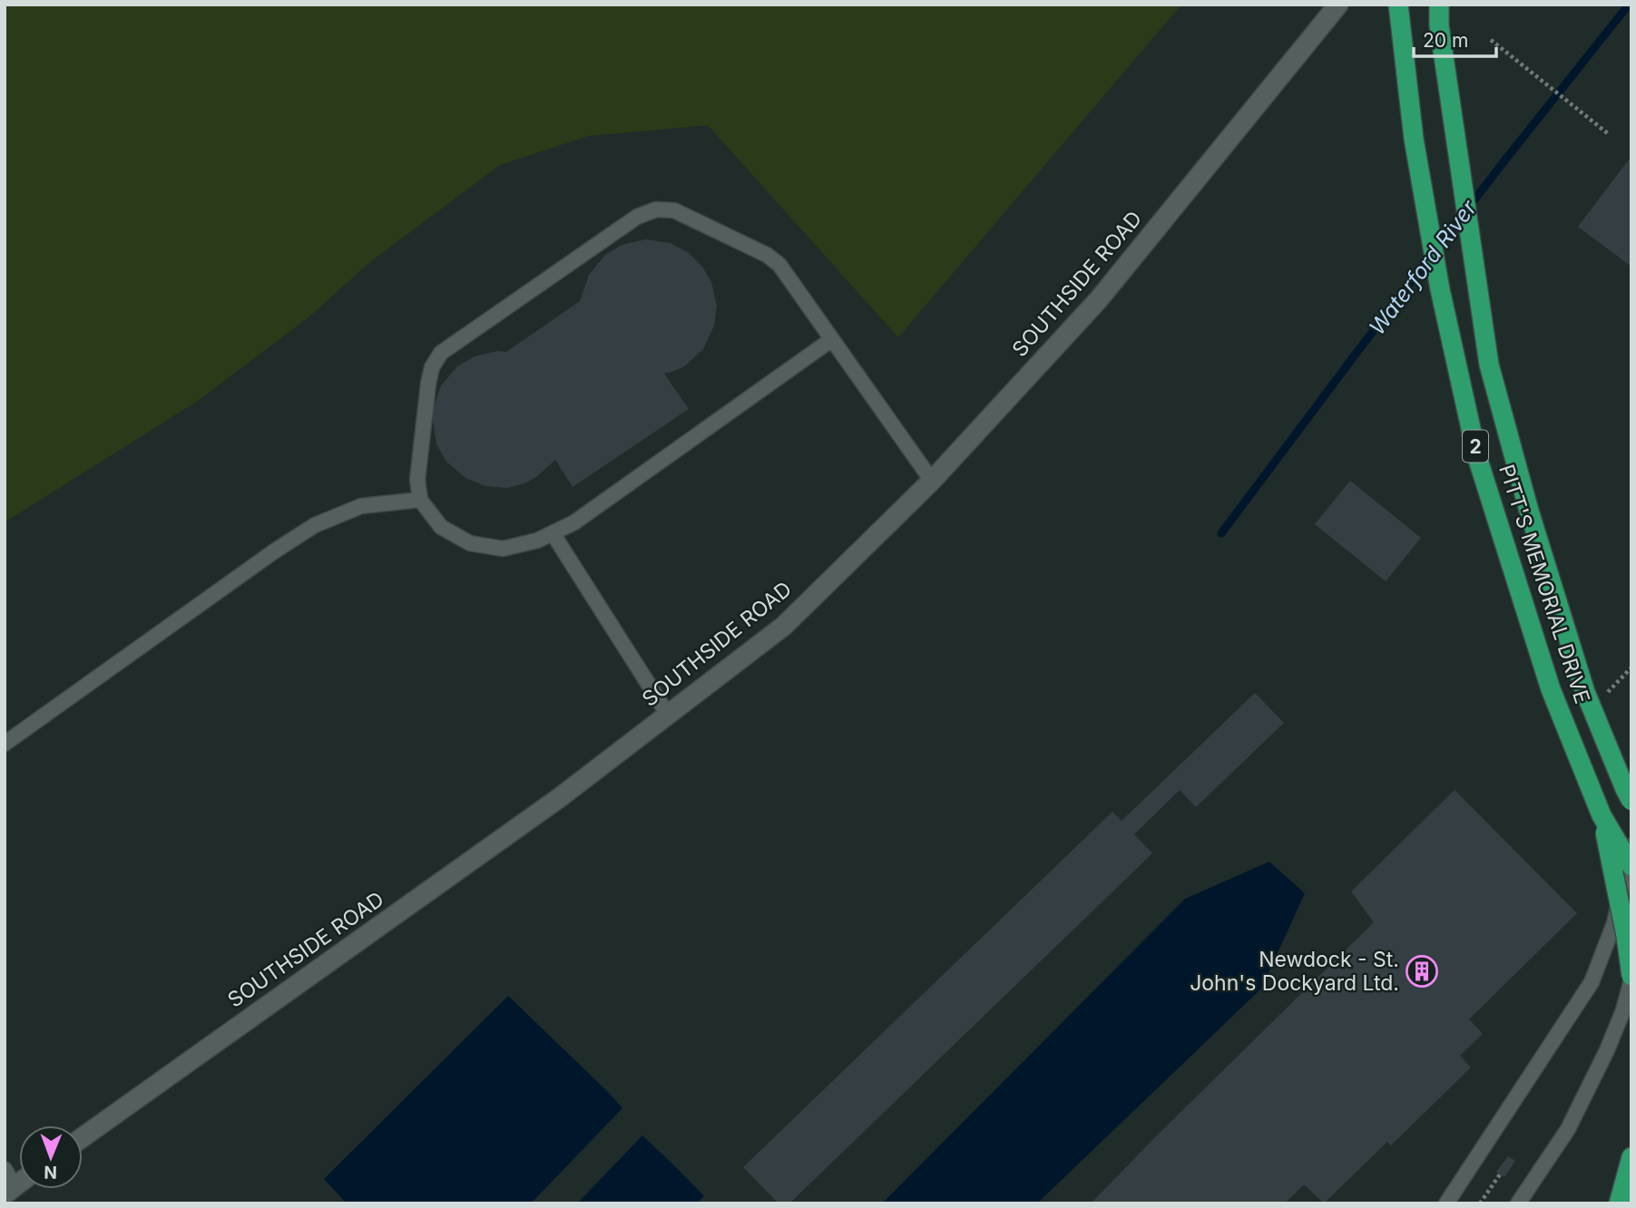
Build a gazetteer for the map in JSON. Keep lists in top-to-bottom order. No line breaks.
{"streets":{"highway":["2","PITT'S MEMORIAL DRIVE"],"street":["SOUTHSIDE ROAD"]},"water":["Waterford River"],"places":{"building":["Newdock - St. John's Dockyard Ltd."]},"scale_bar":"20 m","north":"bottom"}
